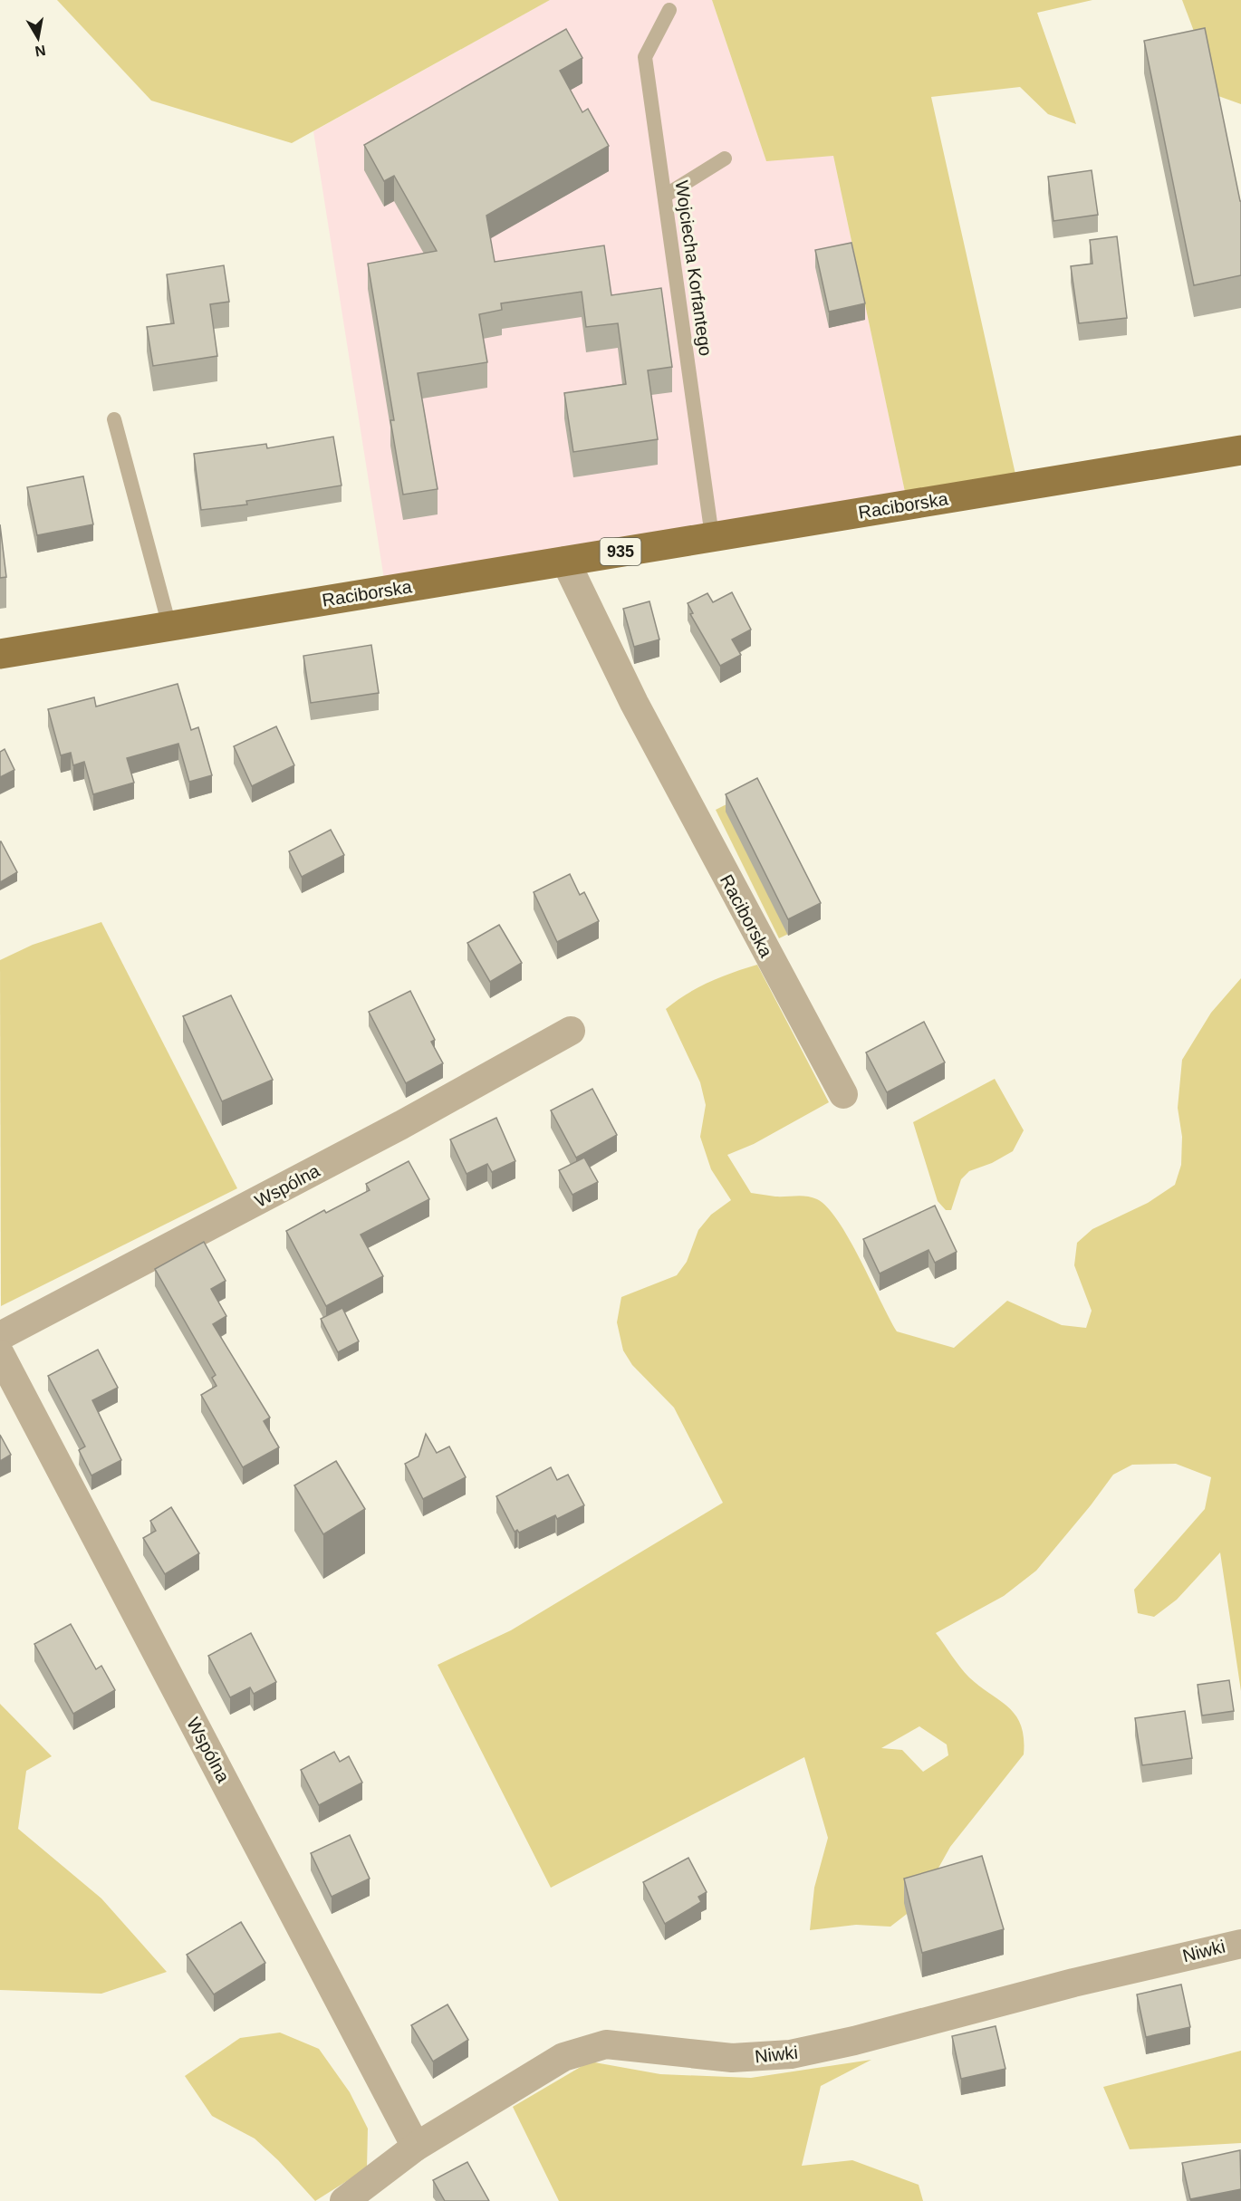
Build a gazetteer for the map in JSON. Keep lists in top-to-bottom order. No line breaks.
{"streets":{"main road":["Raciborska","935"],"street":["Wspólna","Niwki"],"lane":["Wojciecha Korfantego"]},"crossings":[["Wojciecha Korfantego","Raciborska"],["Wspólna","Niwki"]],"north":"bottom"}
